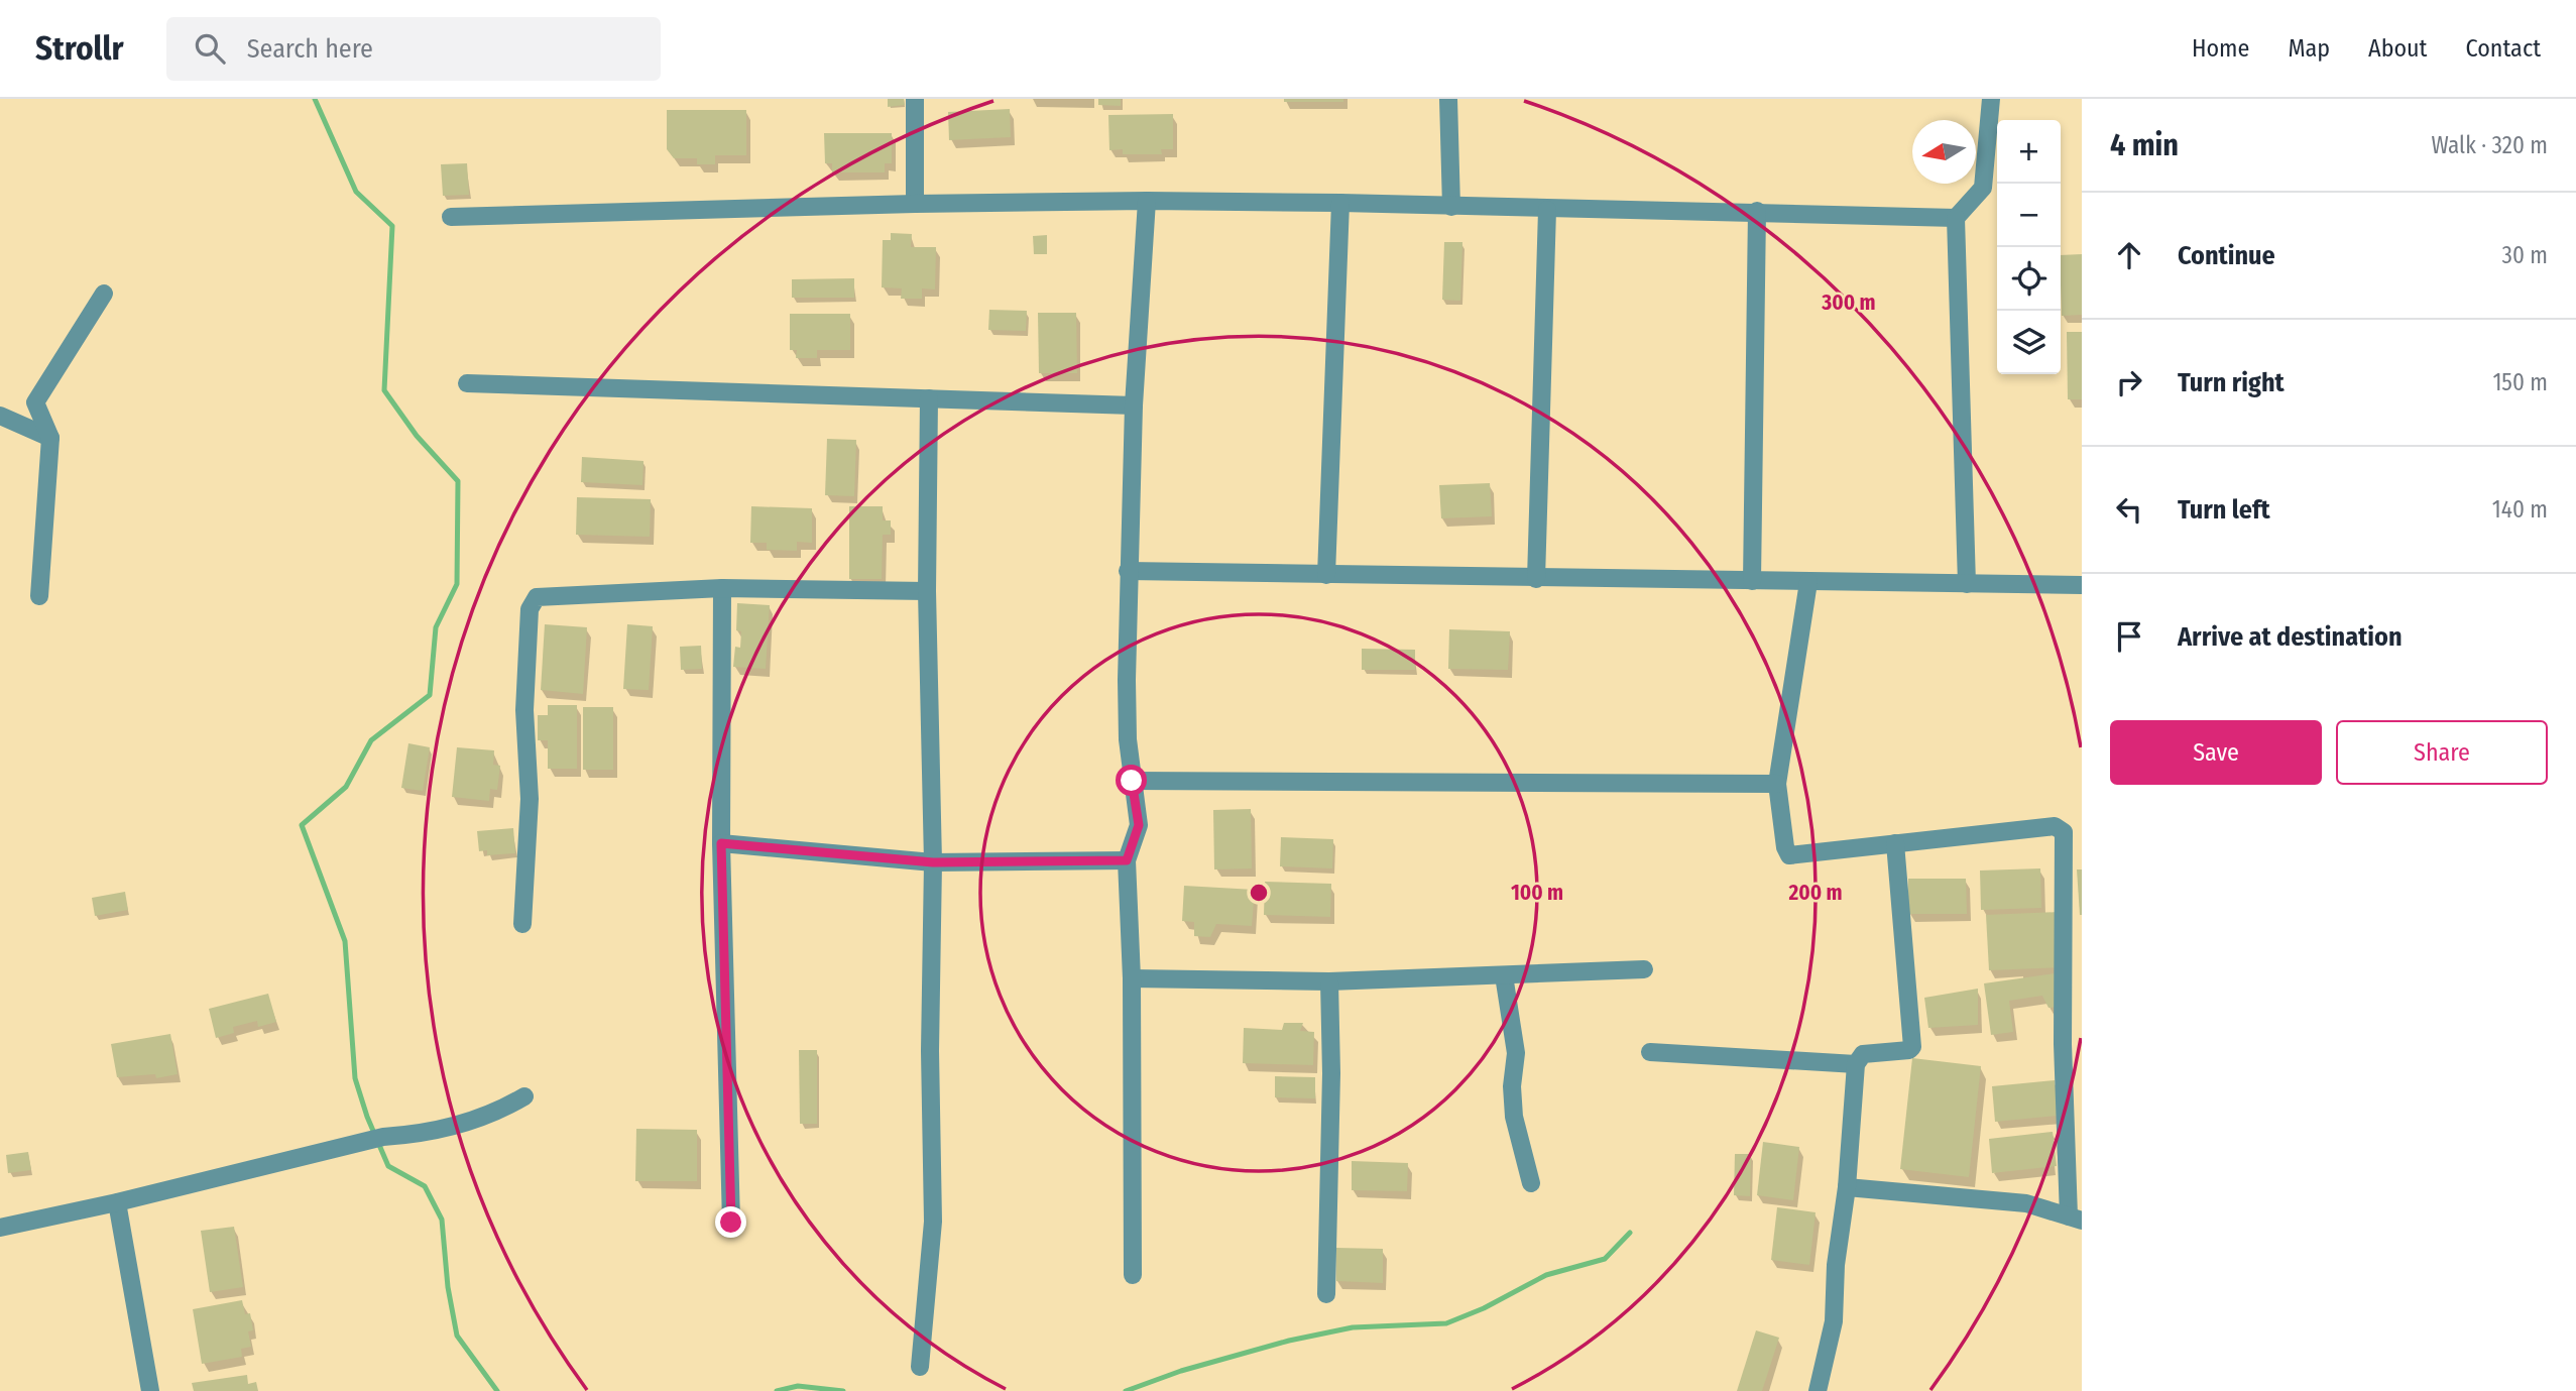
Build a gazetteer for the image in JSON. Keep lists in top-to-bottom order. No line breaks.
{"north":"left","page":{"header":"Strollr","search":"Search here","nav":["Home","Map","About","Contact"],"heading":["4 min","Walk · 320 m"],"map_buttons":["+","−"],"list":[["Continue","30 m"],["Turn right","150 m"],["Turn left","140 m"],"Arrive at destination"],"buttons":["Save","Share"]},"rings":["300 m","100 m","200 m"]}
